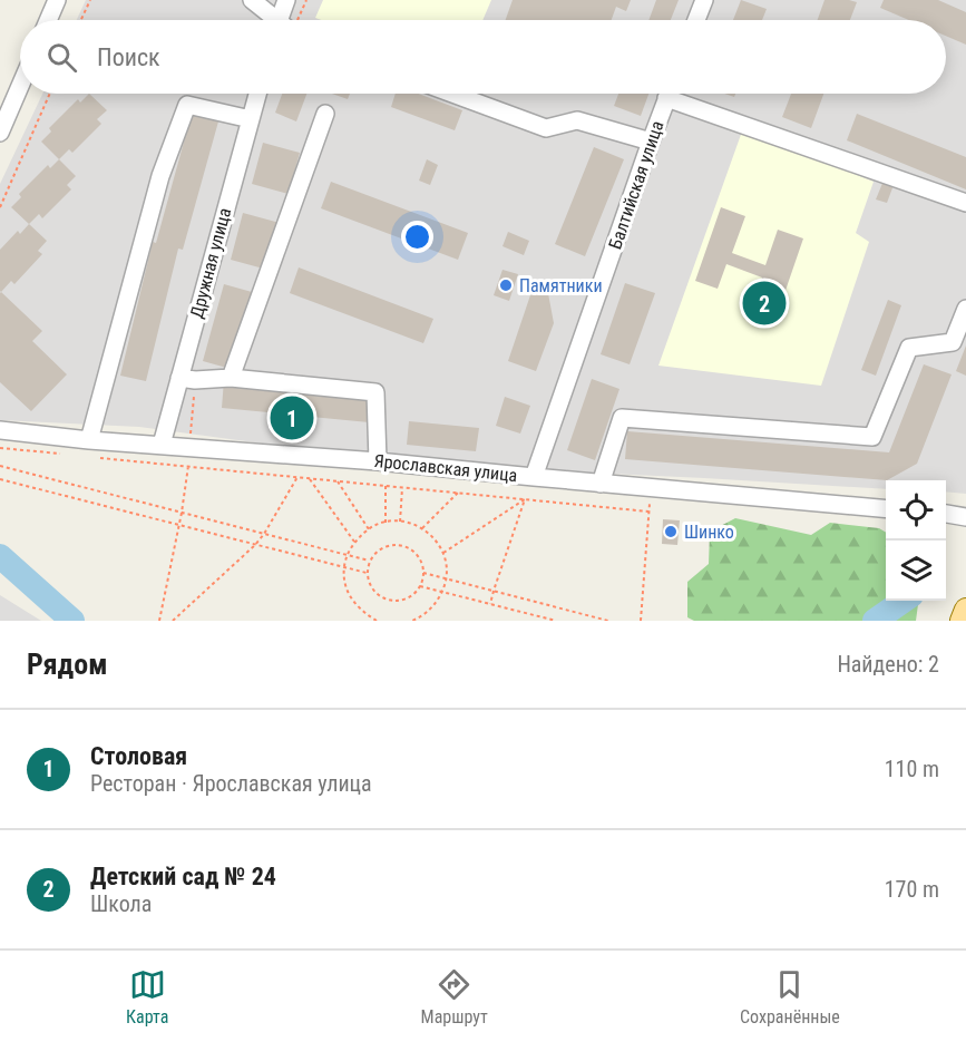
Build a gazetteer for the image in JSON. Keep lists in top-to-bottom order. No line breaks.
{"streets":{"street":["Балтийская улица","Дружная улица","Ярославская улица"]},"crossings":[["Балтийская улица","Ярославская улица"],["Дружная улица","Ярославская улица"]],"places":["Памятники","Шинко"],"page":{"search":"Поиск","pins":["2","1"],"heading":["Рядом","Найдено: 2"],"list":[{"mark":"1","name":"Столовая","note":"Ресторан · Ярославская улица","value":"110 m"},{"mark":"2","name":"Детский сад № 24","note":"Школа","value":"170 m"}],"nav":["Карта","Маршрут","Сохранённые"]}}
